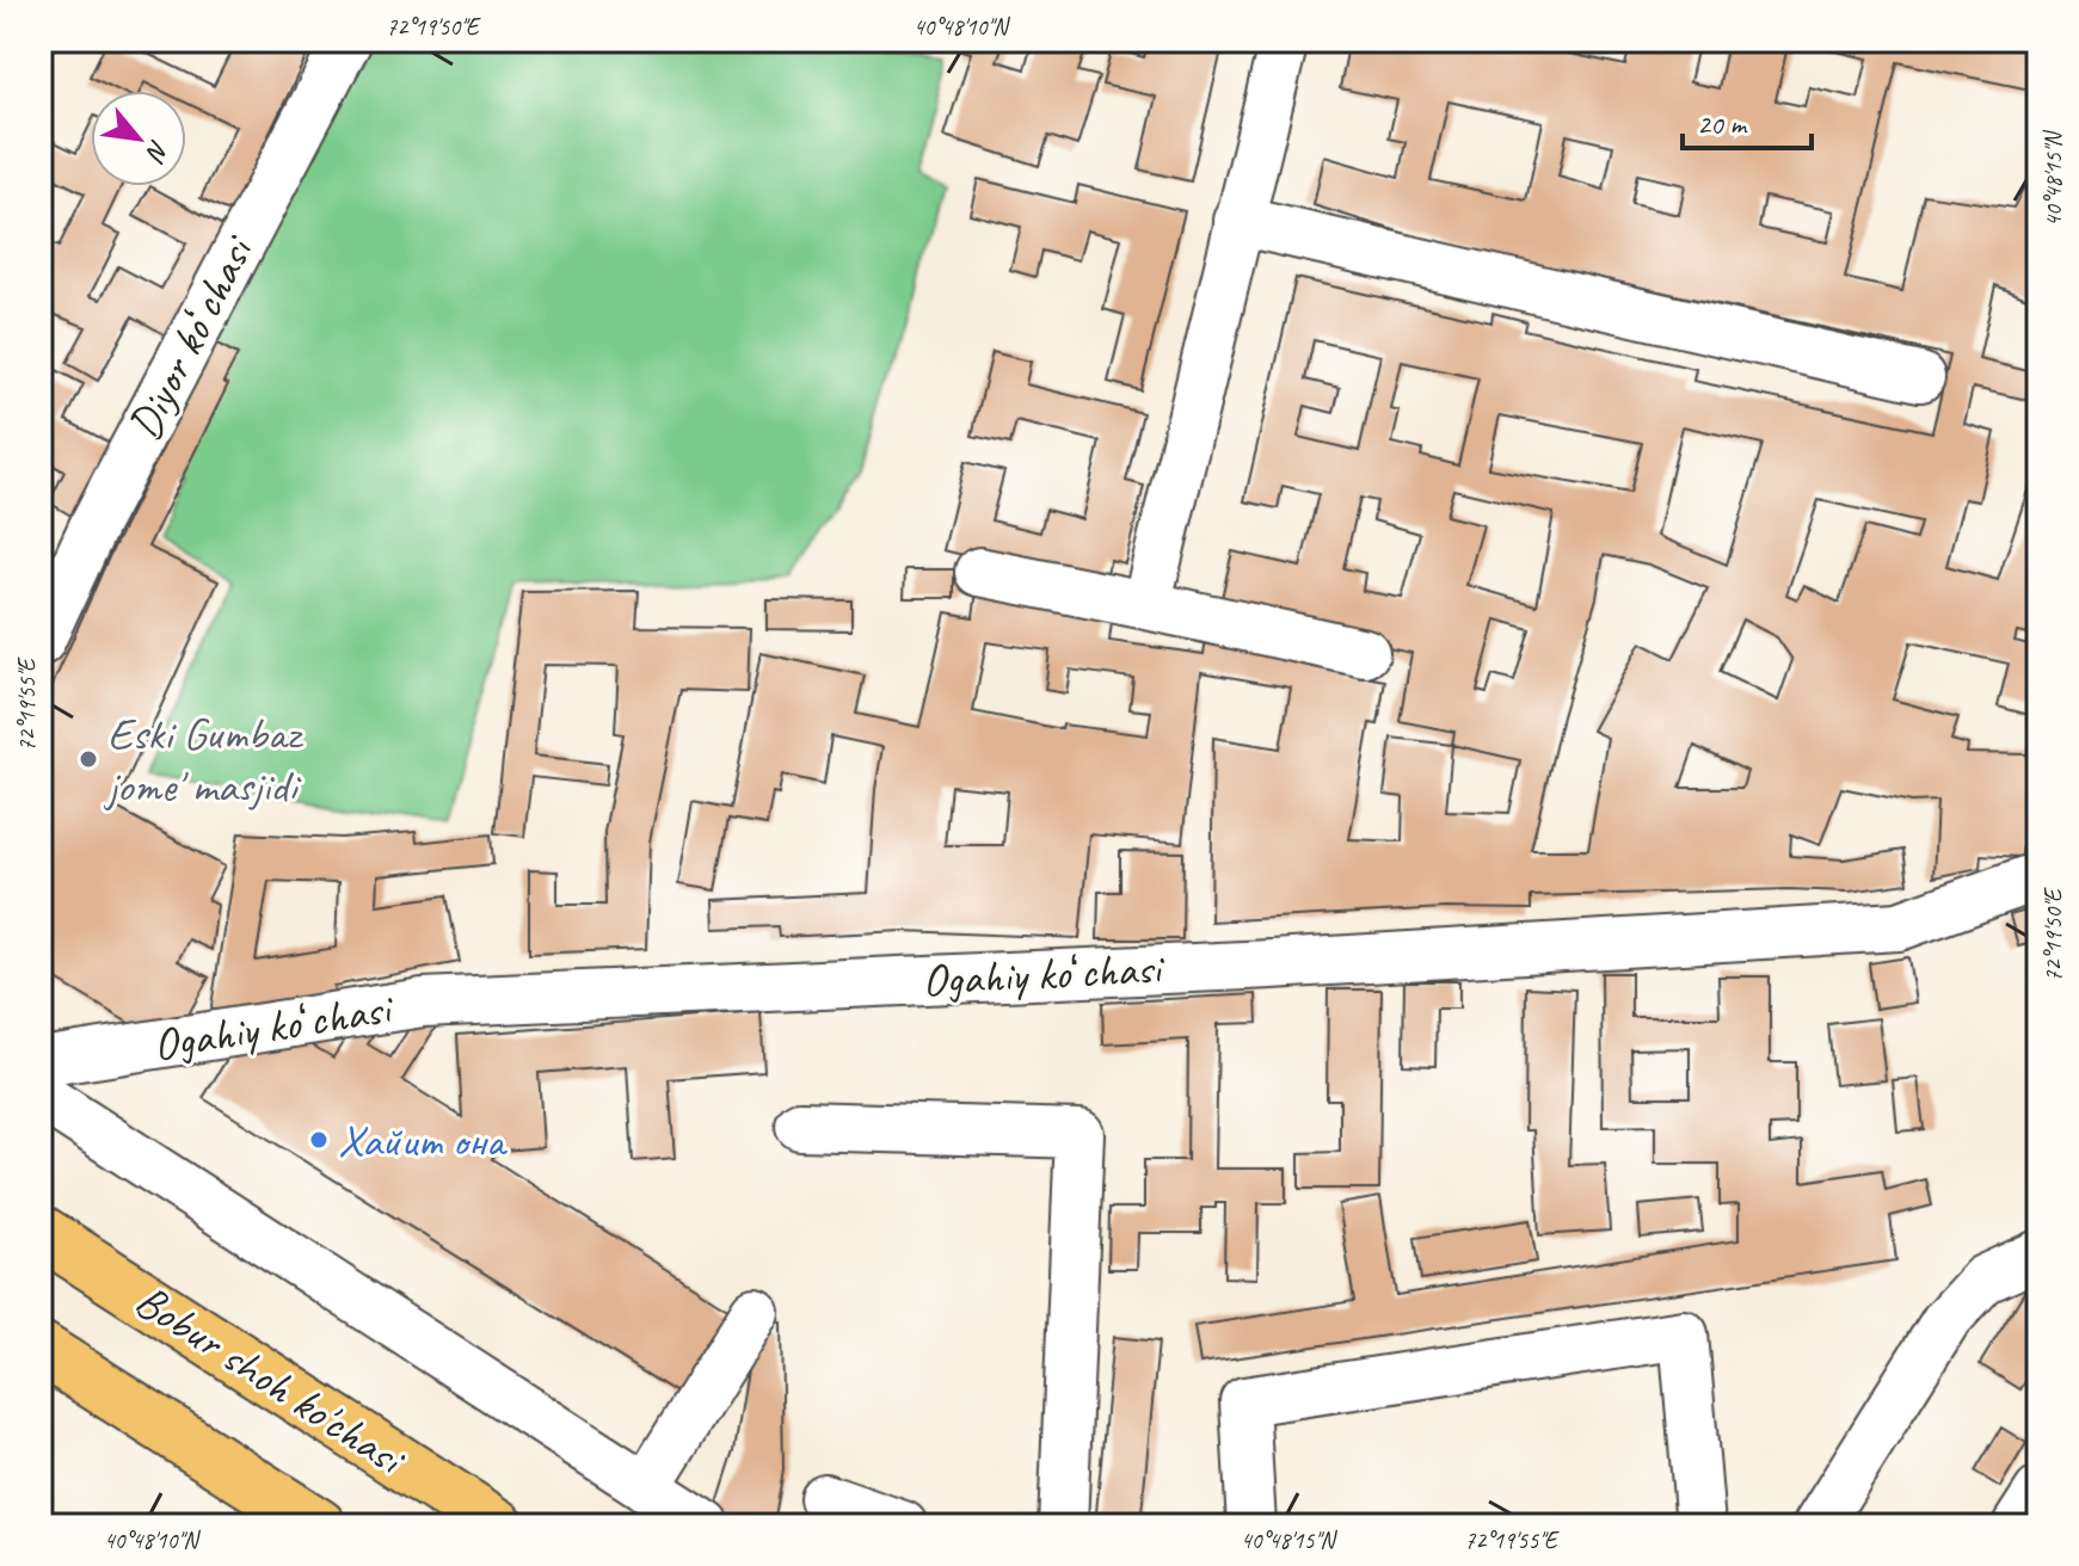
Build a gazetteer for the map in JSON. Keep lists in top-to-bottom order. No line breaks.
{"streets":{"main road":["Bobur shoh ko'chasi"],"street":["Diyor koʻchasi","Ogahiy koʻchasi"]},"places":["Eski Gumbaz jome' masjidi","Хайит она"],"scale_bar":"20 m","north":"bottom right","coordinates":["72°19'50\"E","40°48'10\"N","40°48'15\"N","72°19'55\"E"]}
